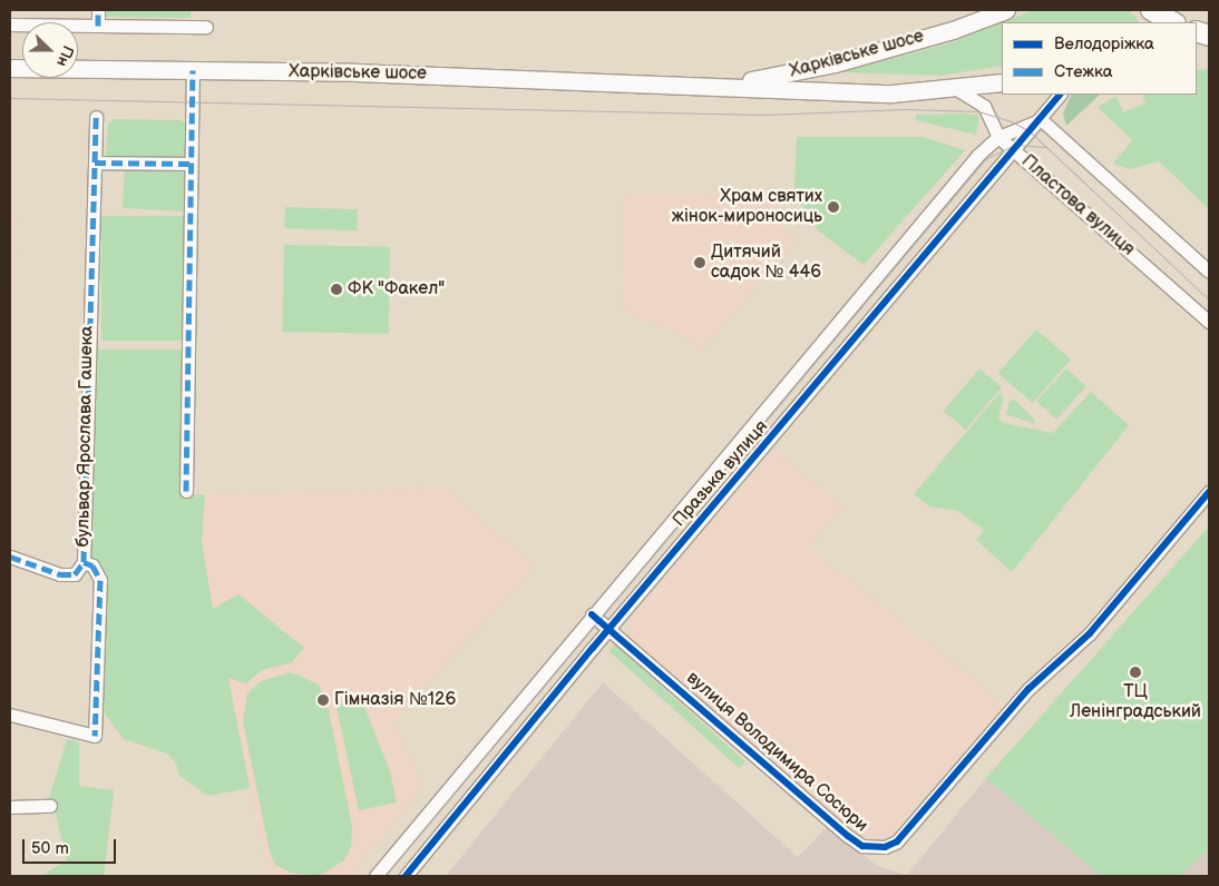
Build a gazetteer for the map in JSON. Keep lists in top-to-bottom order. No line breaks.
{"streets":{"main road":["Харківське шосе"],"street":["Пластова вулиця","бульвар Ярослава Гашека","Празька вулиця","вулиця Володимира Сосюри"]},"crossings":[["Харківське шосе","Пластова вулиця"],["Пластова вулиця","Празька вулиця"],["Празька вулиця","вулиця Володимира Сосюри"]],"places":["Храм святих жінок-мироносиць","Дитячий садок № 446","ФК \"Факел\"","ТЦ Ленінградський","Гімназія №126"],"legend":["Велодоріжка","Стежка"],"scale_bar":"50 m","north":"right"}
